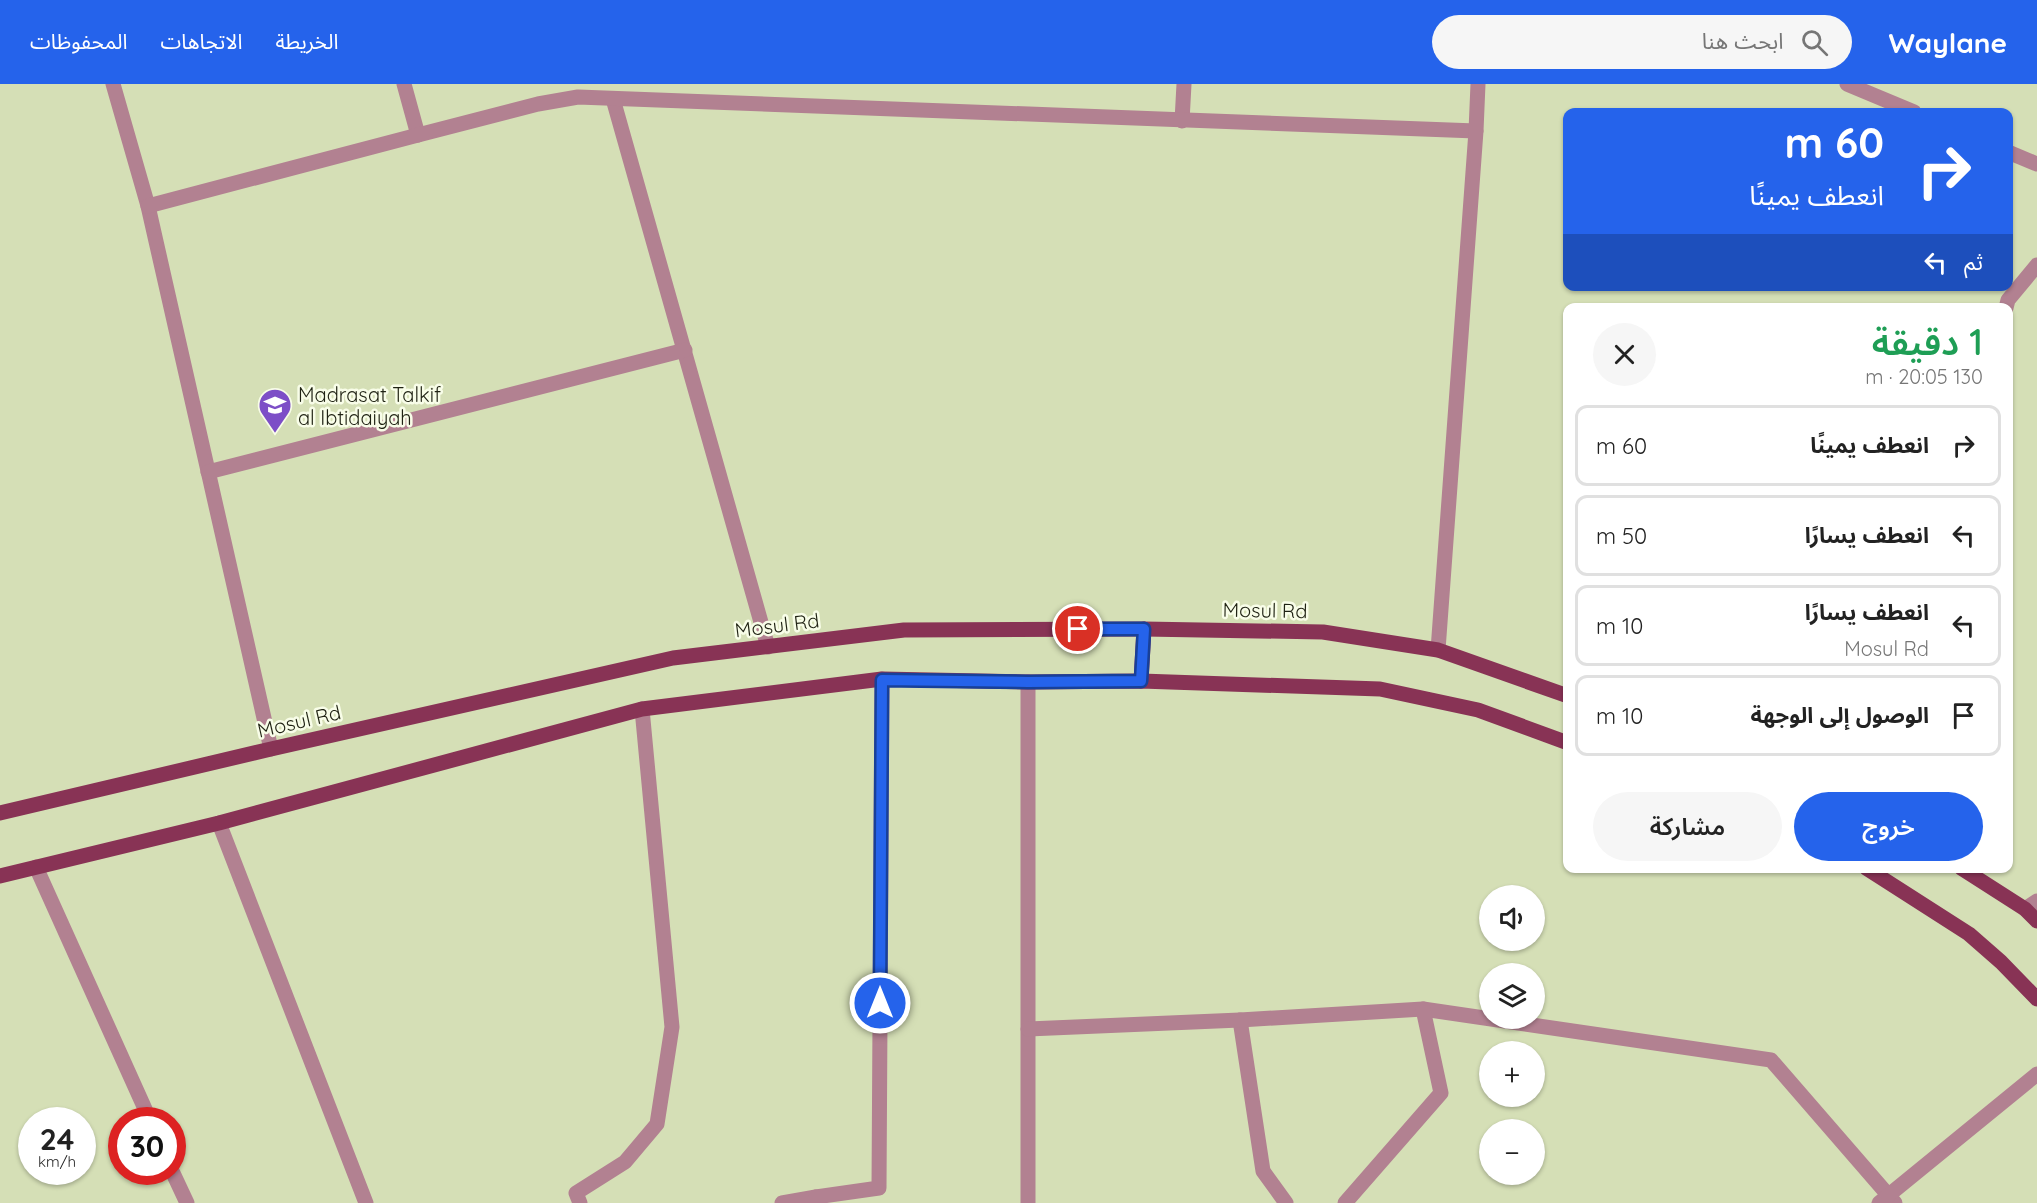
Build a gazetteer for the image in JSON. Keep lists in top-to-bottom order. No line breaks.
{"streets":{"main road":["Mosul Rd"]},"places":{"school or university":["Madrasat Talkif al Ibtidaiyah"]},"page":{"header":"Waylane","search":"ابحث هنا","nav":["الخريطة","الاتجاهات","المحفوظات"],"turn":["60 m","انعطف يمينًا"],"then":"ثم","heading":["1 دقيقة","130 m · 20:05"],"list":[{"name":"انعطف يمينًا","value":"60 m"},{"name":"انعطف يسارًا","value":"50 m"},{"name":"انعطف يسارًا","note":"Mosul Rd","value":"10 m"},{"name":"الوصول إلى الوجهة","value":"10 m"}],"buttons":["خروج","مشاركة"],"map_buttons":["+","−"],"speed":"24 km/h","limit":"30"}}
